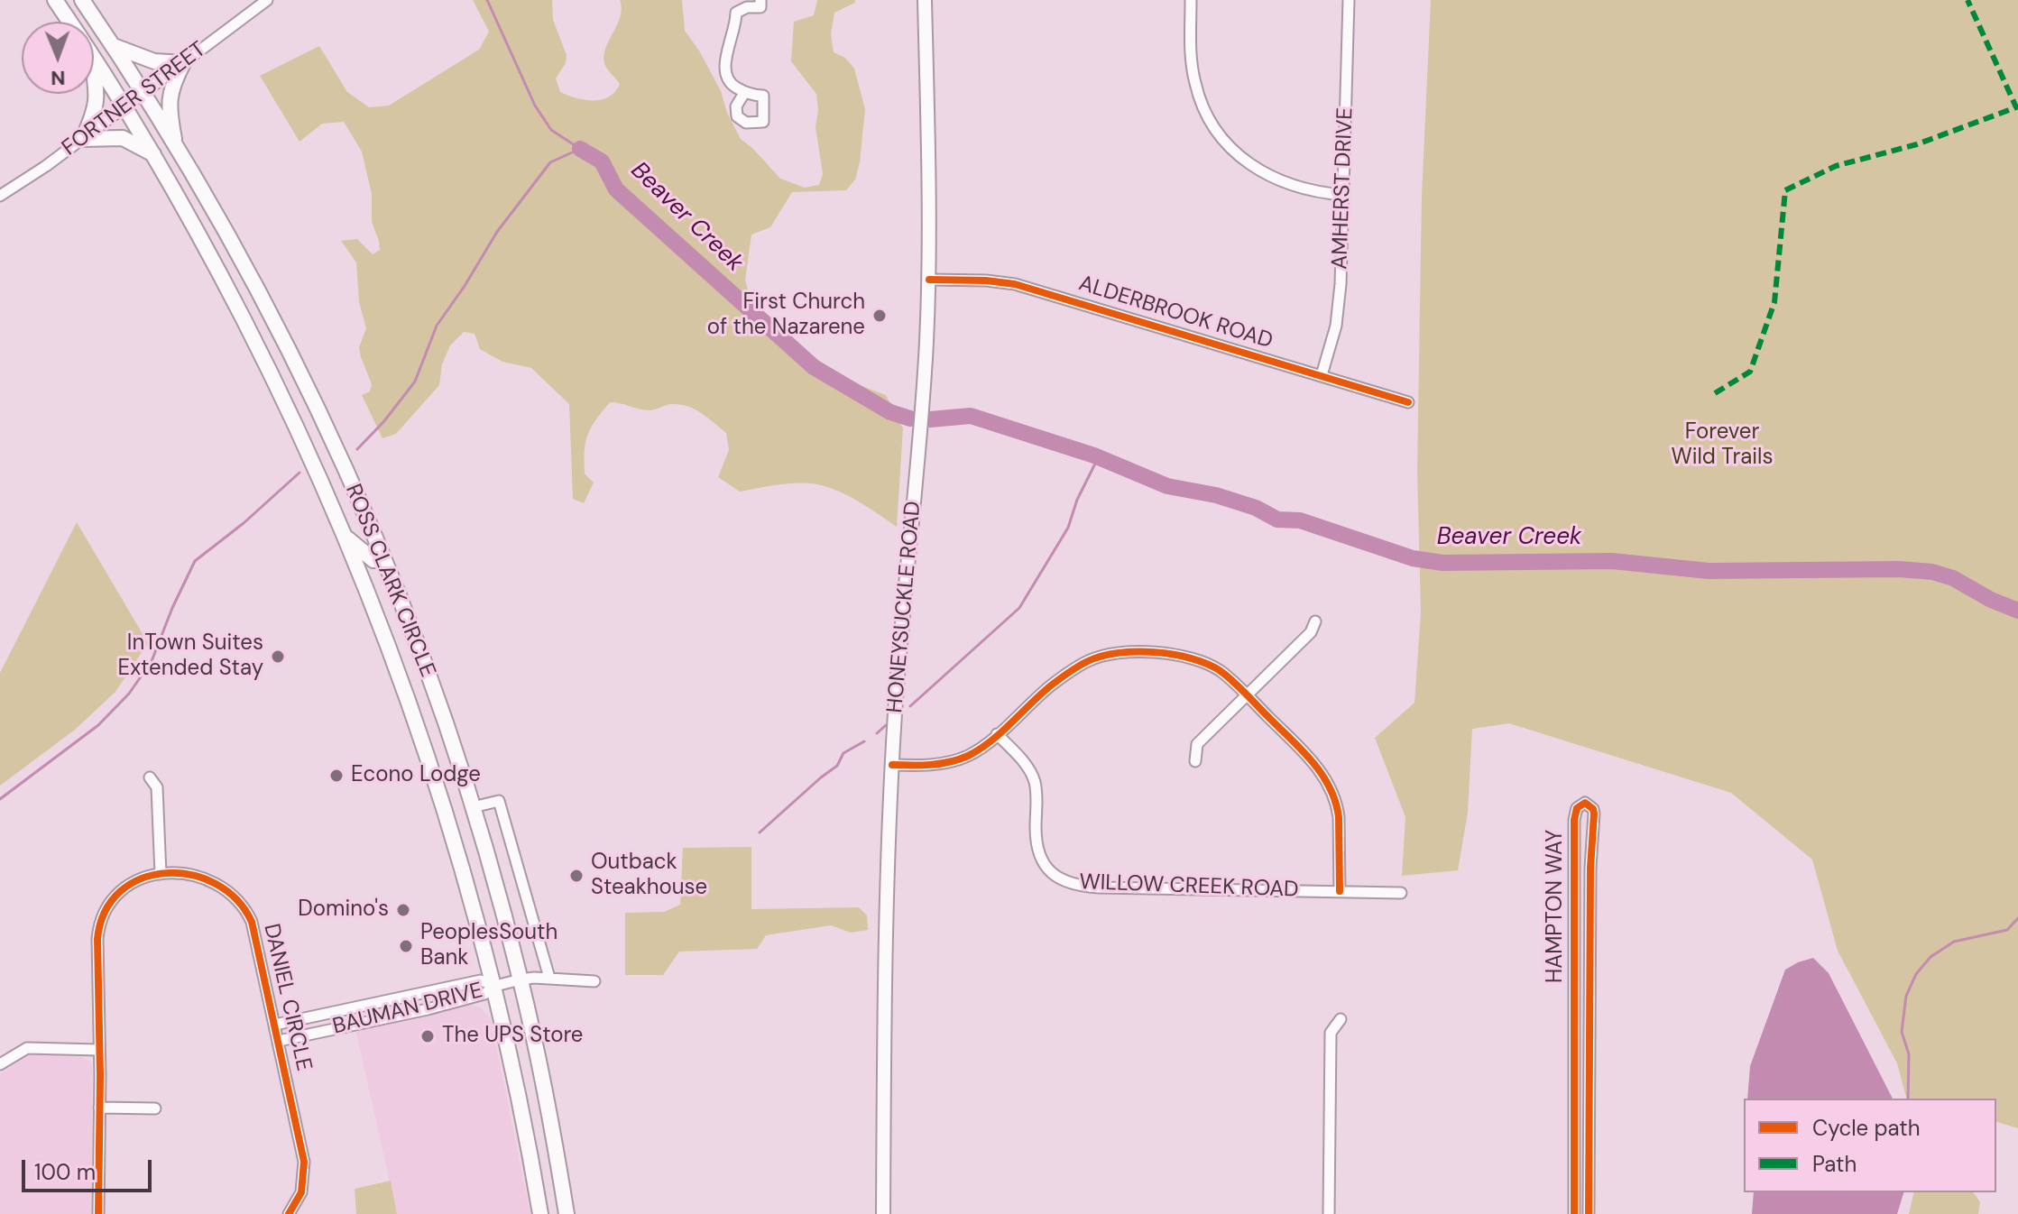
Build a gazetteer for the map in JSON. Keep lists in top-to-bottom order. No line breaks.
{"streets":{"highway":["ROSS CLARK CIRCLE"],"main road":["HONEYSUCKLE ROAD"],"street":["FORTNER STREET","AMHERST DRIVE","ALDERBROOK ROAD","WILLOW CREEK ROAD","HAMPTON WAY","DANIEL CIRCLE","BAUMAN DRIVE"]},"crossings":[["FORTNER STREET","ROSS CLARK CIRCLE"],["AMHERST DRIVE","ALDERBROOK ROAD"],["ALDERBROOK ROAD","HONEYSUCKLE ROAD"],["ROSS CLARK CIRCLE","BAUMAN DRIVE"],["DANIEL CIRCLE","BAUMAN DRIVE"]],"water":["Beaver Creek"],"parks":["Forever Wild Trails"],"places":["First Church of the Nazarene","InTown Suites Extended Stay","Econo Lodge","Outback Steakhouse","Domino's","PeoplesSouth Bank","The UPS Store"],"legend":["Cycle path","Path"],"scale_bar":"100 m","north":"bottom"}
